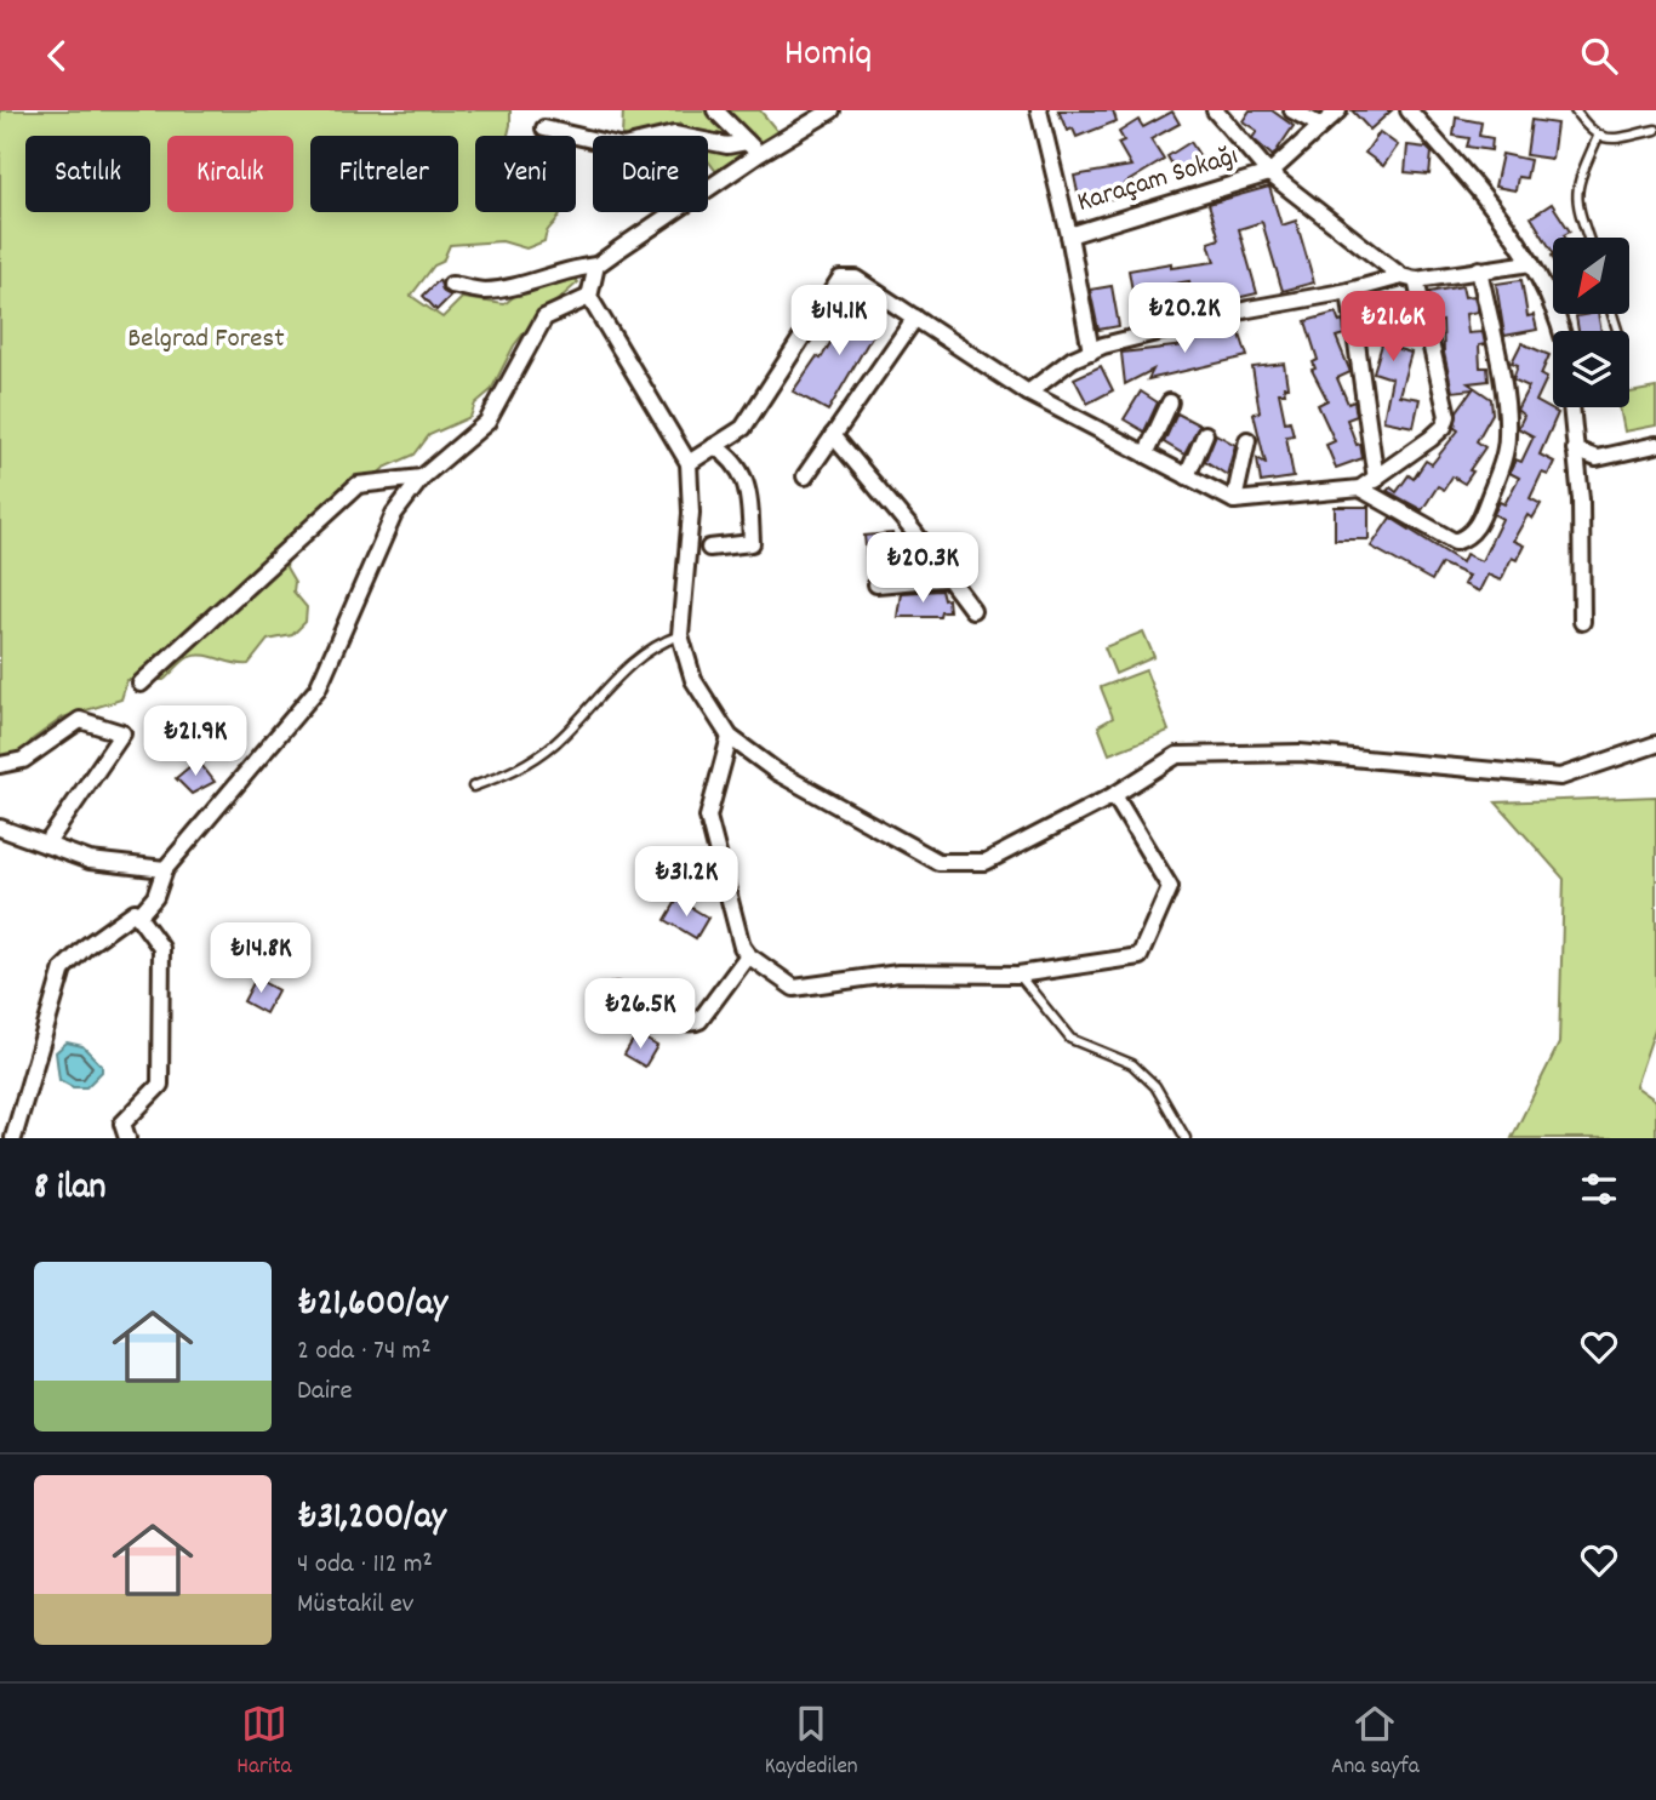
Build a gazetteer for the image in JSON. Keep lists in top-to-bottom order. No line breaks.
{"streets":{"street":["Karaçam Sokağı"]},"parks":["Belgrad Forest"],"north":"bottom left","page":{"header":"Homiq","chip":["Satılık","Kiralık","Filtreler","Yeni","Daire"],"price":["₺20.2K","₺14.1K","₺21.6K","₺20.3K","₺21.9K","₺31.2K","₺14.8K","₺26.5K"],"heading":"8 ilan","list":[{"name":"₺21,600/ay","note":"2 oda · 74 m² · Daire"},{"name":"₺31,200/ay","note":"4 oda · 112 m² · Müstakil ev"}],"tabs":["Harita","Kaydedilen","Ana sayfa"]}}
